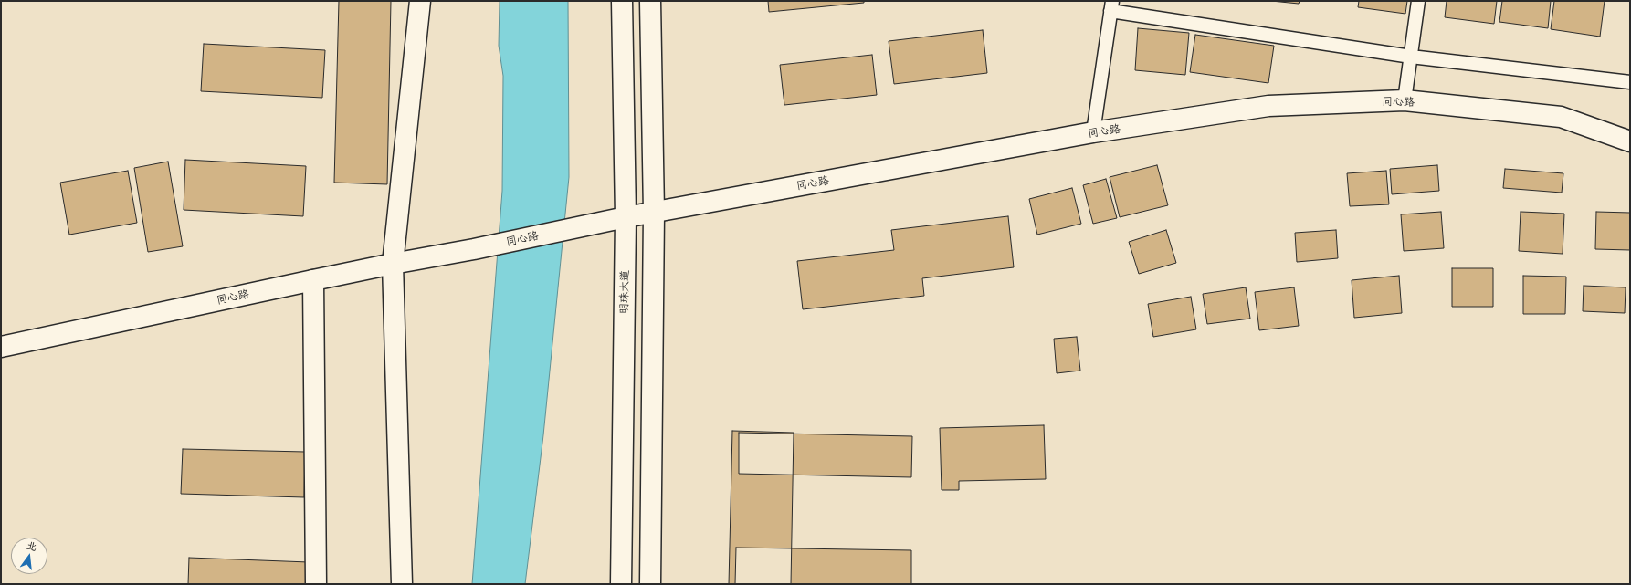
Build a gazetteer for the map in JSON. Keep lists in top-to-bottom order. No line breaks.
{"streets":{"street":["同心路","明珠大道"]},"crossings":[["同心路","明珠大道"]],"north":"top"}
